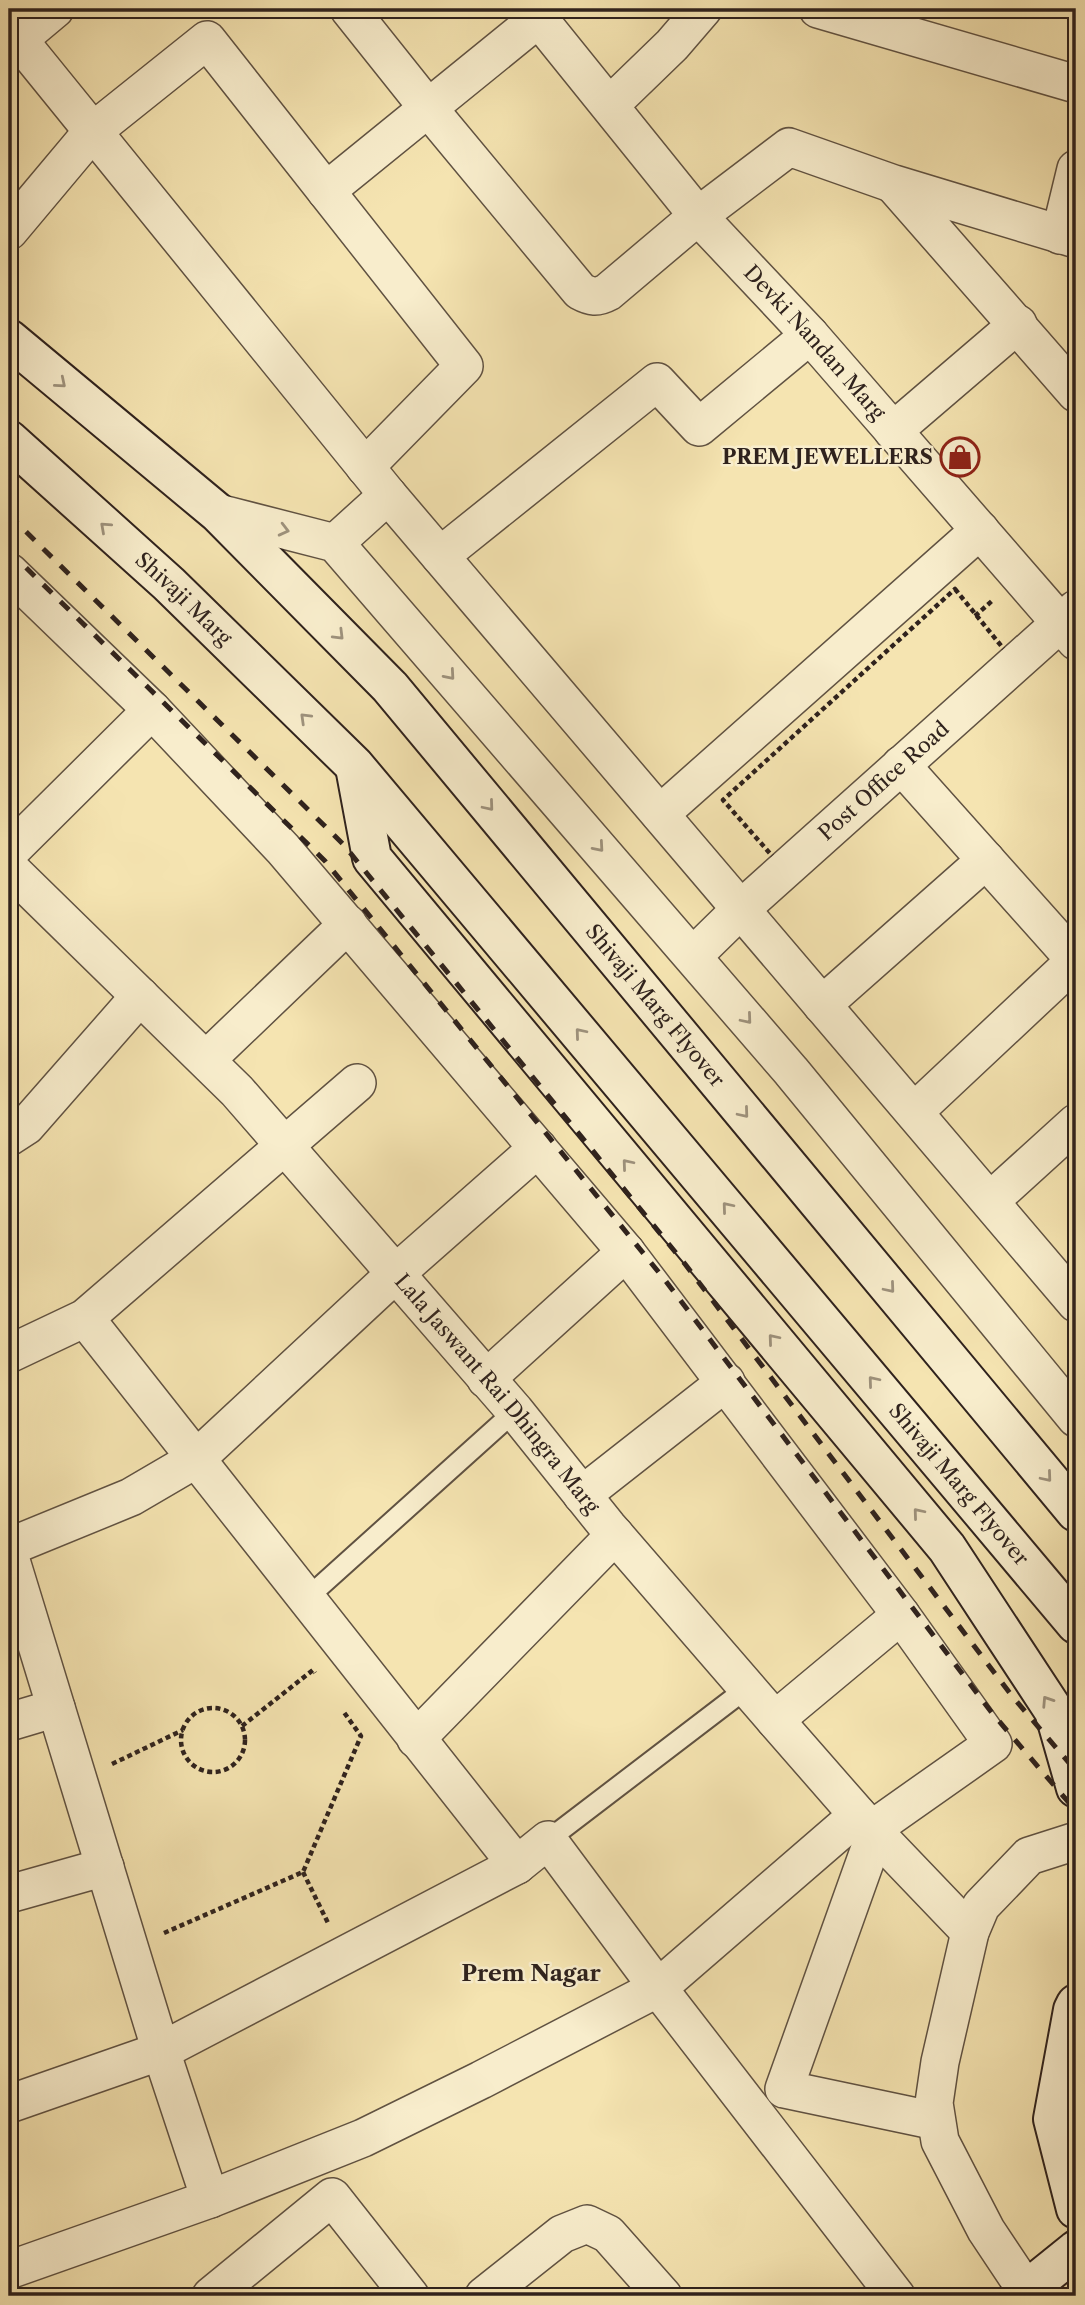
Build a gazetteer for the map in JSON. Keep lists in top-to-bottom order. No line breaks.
{"streets":{"main road":["Shivaji Marg","Shivaji Marg Flyover"],"street":["Devki Nandan Marg","Post Office Road","Lala Jaswant Rai Dhingra Marg"]},"crossings":[["Devki Nandan Marg","Post Office Road"],["Shivaji Marg","Shivaji Marg Flyover"]],"districts":["Prem Nagar"],"places":{"shop":["PREM JEWELLERS"]}}
